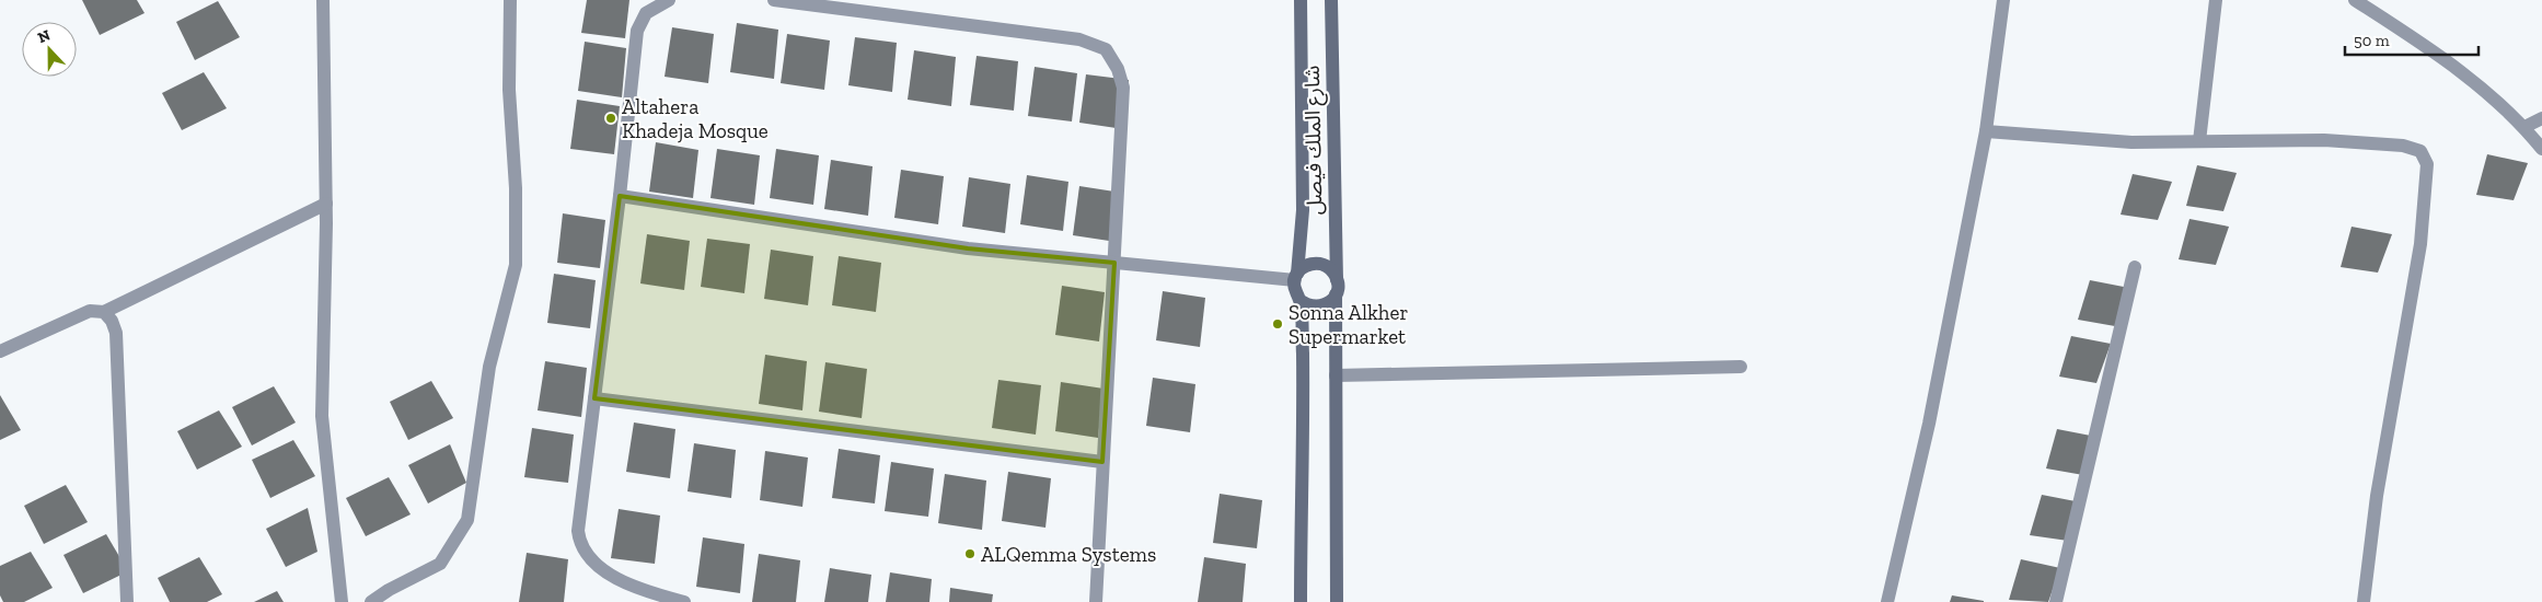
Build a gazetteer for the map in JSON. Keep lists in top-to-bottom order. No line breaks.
{"streets":{"main road":["شارع الملك فيصل"]},"places":["Altahera Khadeja Mosque","Sonna Alkher Supermarket","ALQemma Systems"],"scale_bar":"50 m","north":"top"}
